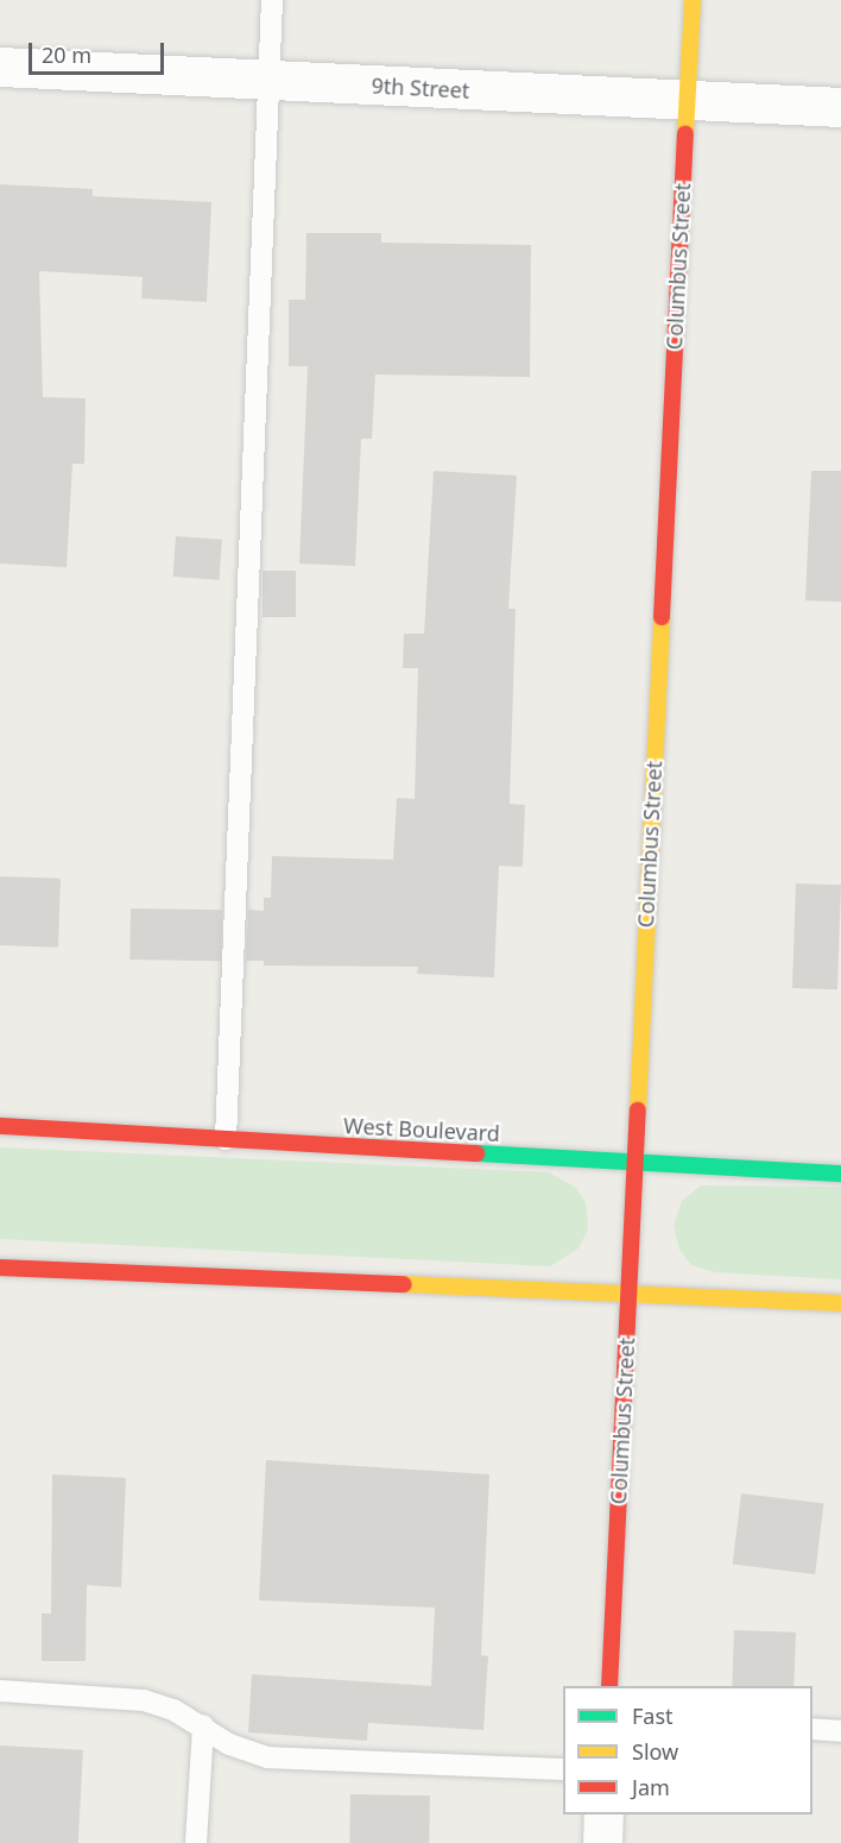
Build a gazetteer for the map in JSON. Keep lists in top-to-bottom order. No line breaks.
{"streets":{"street":["9th Street","Columbus Street","West Boulevard"]},"crossings":[["9th Street","Columbus Street"],["Columbus Street","West Boulevard"]],"legend":["Fast","Slow","Jam"],"scale_bar":"20 m"}
